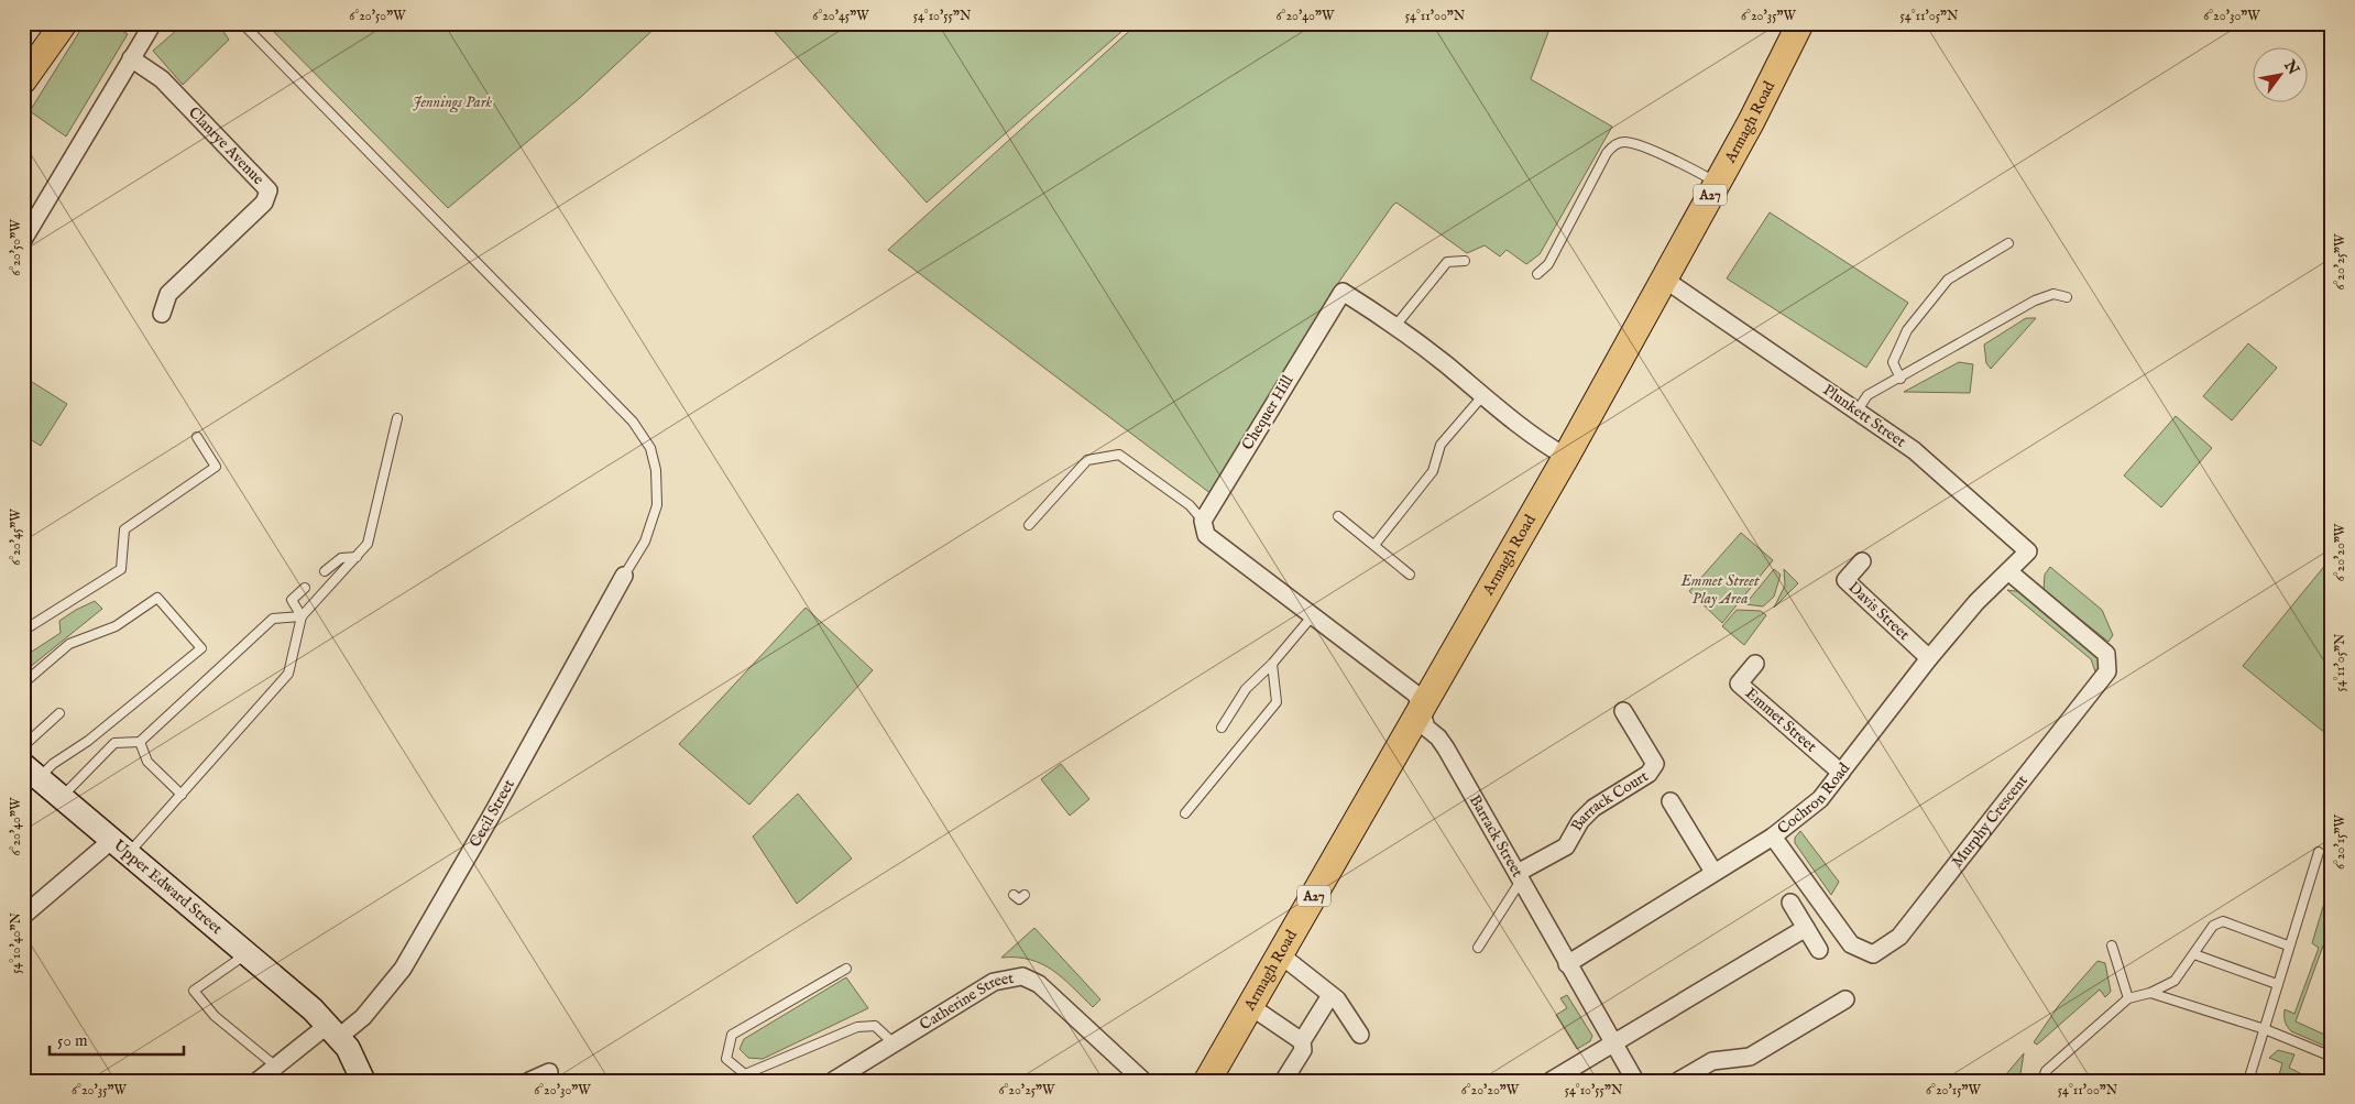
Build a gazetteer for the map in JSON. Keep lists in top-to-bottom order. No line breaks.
{"streets":{"main road":["Armagh Road","A27","Upper Edward Street"],"street":["Clanrye Avenue","Chequer Hill","Plunkett Street","Davis Street","Emmet Street","Cochron Road","Barrack Court","Cecil Street","Murphy Crescent","Barrack Street","Catherine Street"]},"crossings":[["Armagh Road","Chequer Hill"],["Armagh Road","Plunkett Street"],["Armagh Road","Barrack Street"],["Plunkett Street","Cochron Road"],["Plunkett Street","Murphy Crescent"],["Davis Street","Cochron Road"],["Emmet Street","Cochron Road"],["Cochron Road","Murphy Crescent"],["Cochron Road","Barrack Street"],["Barrack Court","Barrack Street"],["Cecil Street","Upper Edward Street"]],"parks":["Jennings Park","Emmet Street Play Area"],"scale_bar":"50 m","north":"top right","coordinates":["6°20'50\"W","6°20'45\"W","54°10'55\"N","6°20'40\"W","54°11'00\"N","6°20'35\"W","54°11'05\"N","6°20'30\"W","6°20'25\"W","6°20'20\"W","6°20'15\"W","54°10'40\"N"]}
